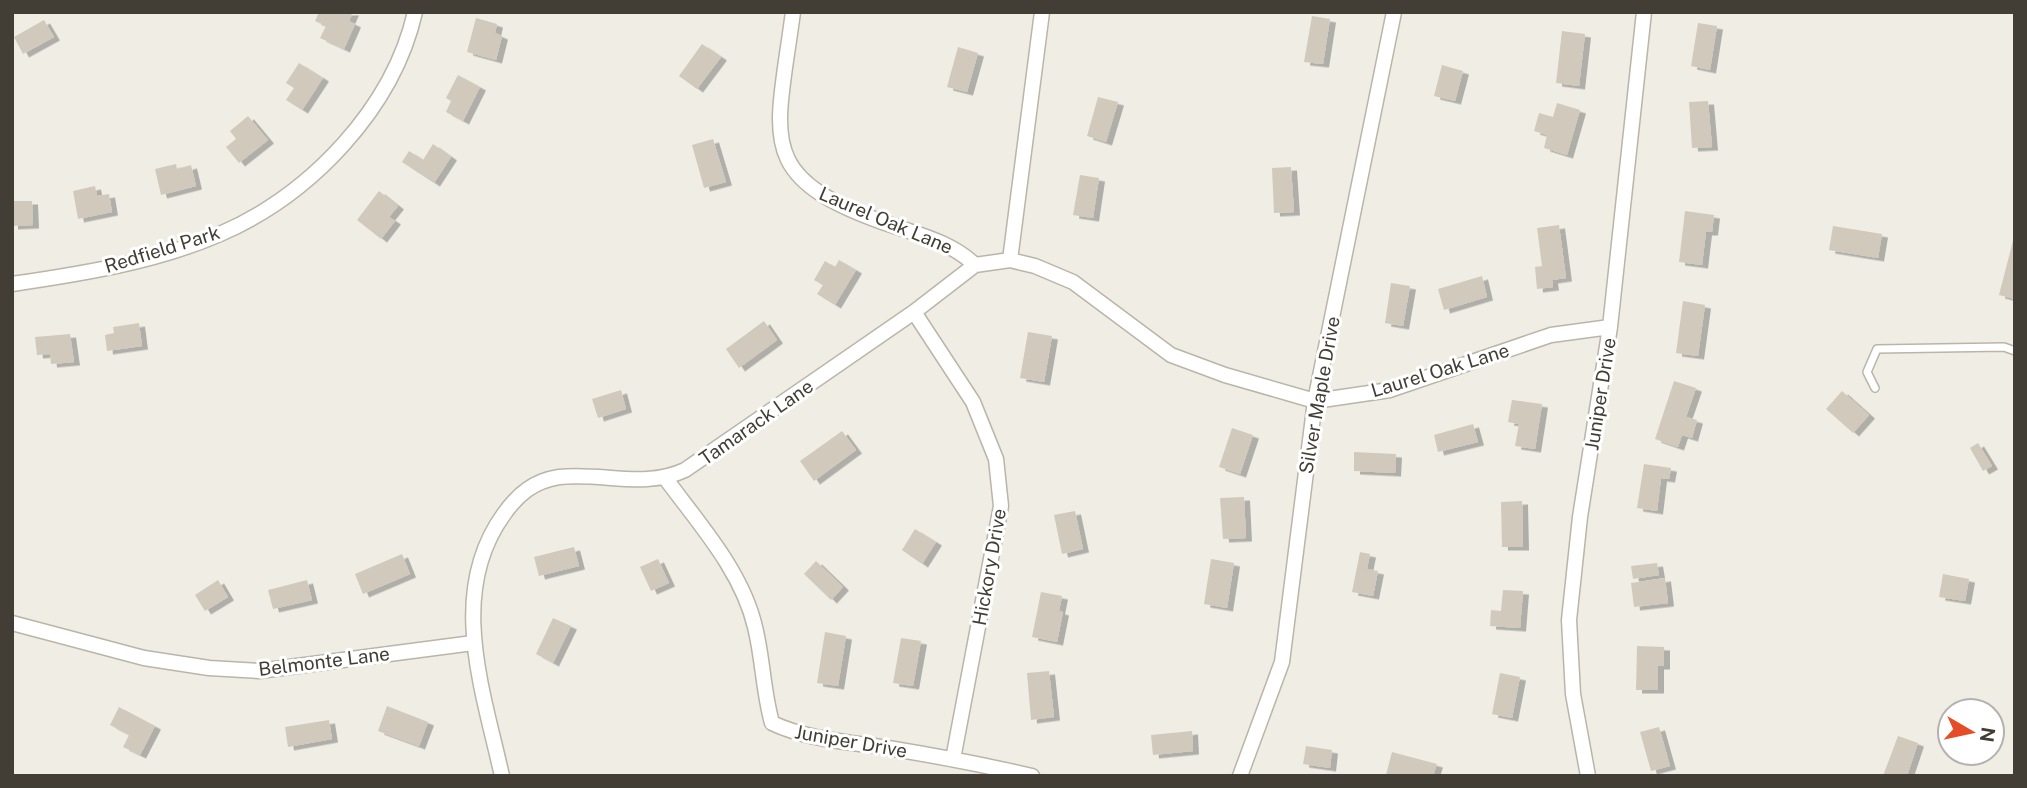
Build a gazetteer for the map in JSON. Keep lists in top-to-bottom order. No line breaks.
{"streets":{"street":["Laurel Oak Lane","Redfield Park","Juniper Drive","Silver Maple Drive","Tamarack Lane","Hickory Drive","Belmonte Lane"]},"crossings":[["Laurel Oak Lane","Juniper Drive"],["Laurel Oak Lane","Silver Maple Drive"],["Laurel Oak Lane","Tamarack Lane"],["Juniper Drive","Tamarack Lane"],["Juniper Drive","Hickory Drive"],["Tamarack Lane","Hickory Drive"]],"north":"right"}
